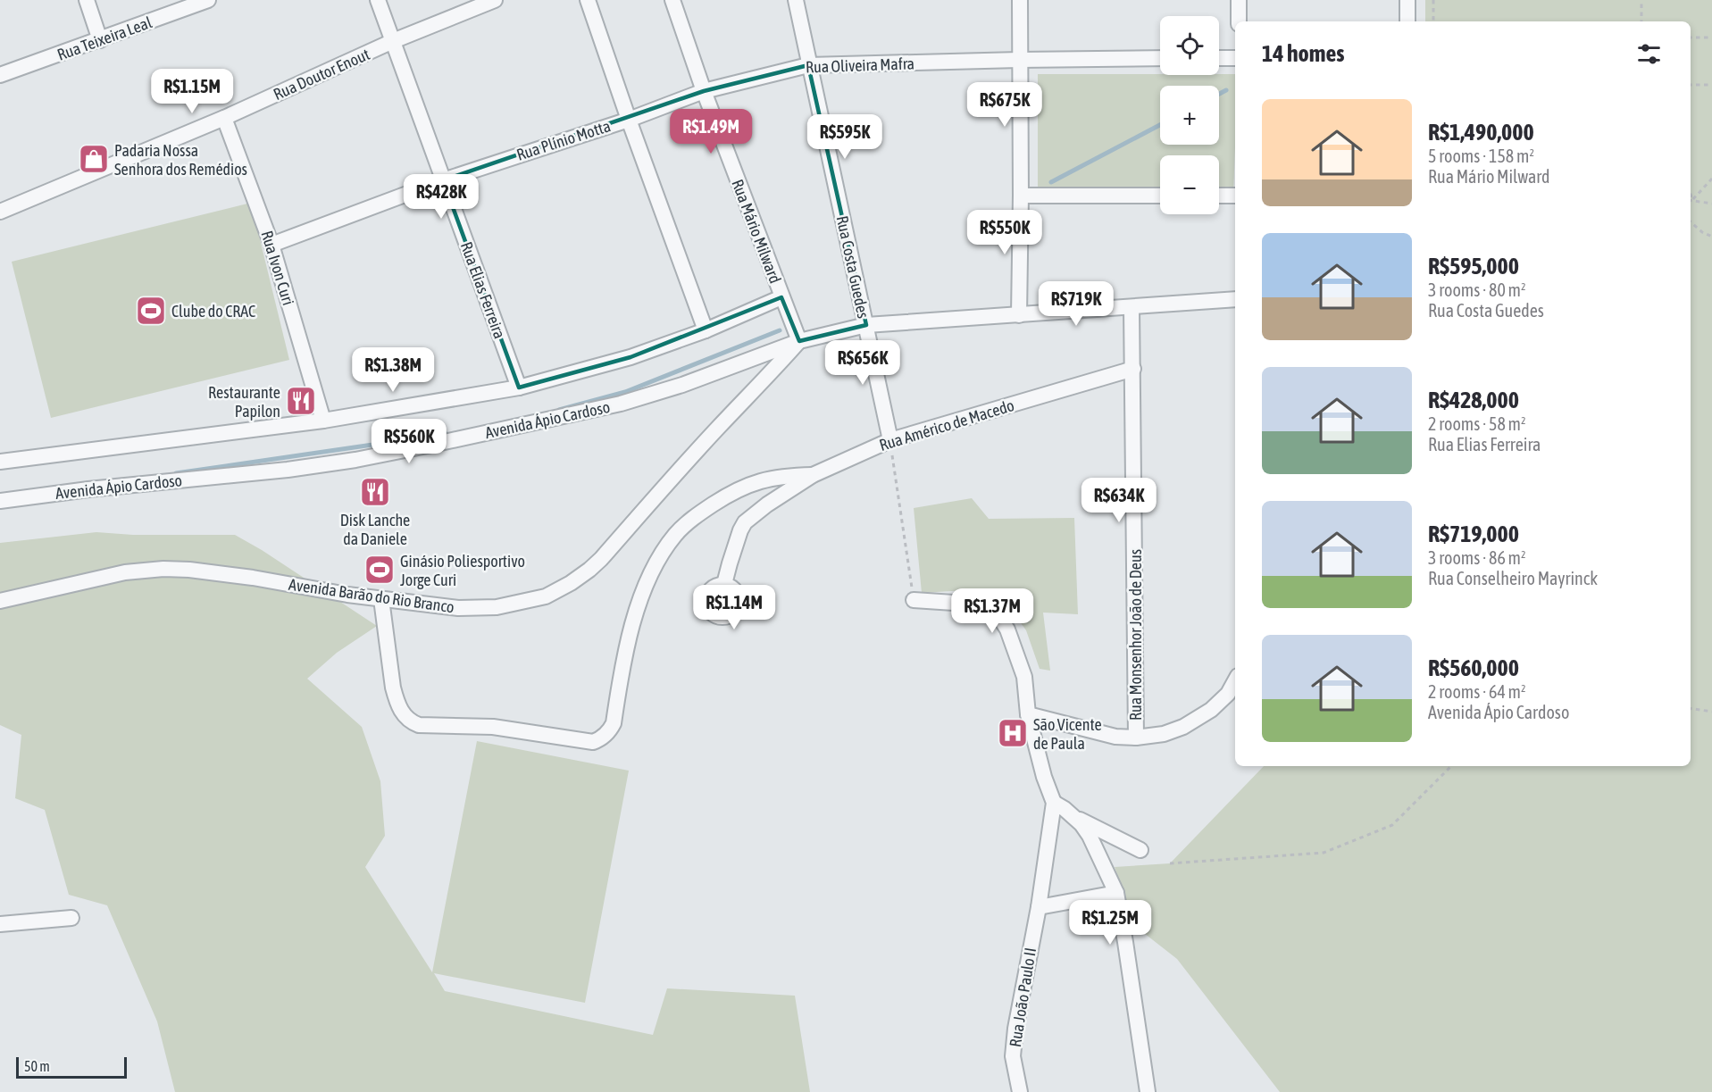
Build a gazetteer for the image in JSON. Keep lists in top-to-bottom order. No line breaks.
{"streets":{"street":["Rua Teixeira Leal","Rua Oliveira Mafra","Rua Doutor Enout","Rua Plínio Motta","Rua Mário Milward","Rua Costa Guedes","Rua Ivon Curi","Rua Elias Ferreira","Avenida Ápio Cardoso","Rua Américo de Macedo","Avenida Barão do Rio Branco","Rua Monsenhor João de Deus","Rua João Paulo II"]},"crossings":[["Rua Oliveira Mafra","Rua Plínio Motta"],["Rua Oliveira Mafra","Rua Mário Milward"],["Rua Oliveira Mafra","Rua Costa Guedes"],["Rua Doutor Enout","Rua Ivon Curi"],["Rua Doutor Enout","Rua Elias Ferreira"],["Rua Plínio Motta","Rua Mário Milward"],["Rua Plínio Motta","Rua Ivon Curi"],["Rua Plínio Motta","Rua Elias Ferreira"],["Rua Mário Milward","Avenida Ápio Cardoso"],["Rua Mário Milward","Avenida Barão do Rio Branco"],["Rua Costa Guedes","Avenida Ápio Cardoso"],["Rua Costa Guedes","Rua Américo de Macedo"],["Avenida Ápio Cardoso","Avenida Barão do Rio Branco"],["Avenida Ápio Cardoso","Rua Monsenhor João de Deus"],["Rua Américo de Macedo","Rua Monsenhor João de Deus"]],"places":{"shop":["Padaria Nossa Senhora dos Remédios"],"sports":["Clube do CRAC","Ginásio Poliesportivo Jorge Curi"],"restaurant":["Restaurante Papilon","Disk Lanche da Daniele"],"hospital":["São Vicente de Paula"]},"scale_bar":"50 m","page":{"map_buttons":["+","−"],"heading":"14 homes","price":["R$1.15M","R$675K","R$1.49M","R$595K","R$428K","R$550K","R$719K","R$656K","R$1.38M","R$560K","R$634K","R$1.14M","R$1.37M","R$1.25M"],"list":[{"name":"R$1,490,000","note":"5 rooms · 158 m² · Rua Mário Milward"},{"name":"R$595,000","note":"3 rooms · 80 m² · Rua Costa Guedes"},{"name":"R$428,000","note":"2 rooms · 58 m² · Rua Elias Ferreira"},{"name":"R$719,000","note":"3 rooms · 86 m² · Rua Conselheiro Mayrinck"},{"name":"R$560,000","note":"2 rooms · 64 m² · Avenida Ápio Cardoso"}],"scale":"50 m"}}
